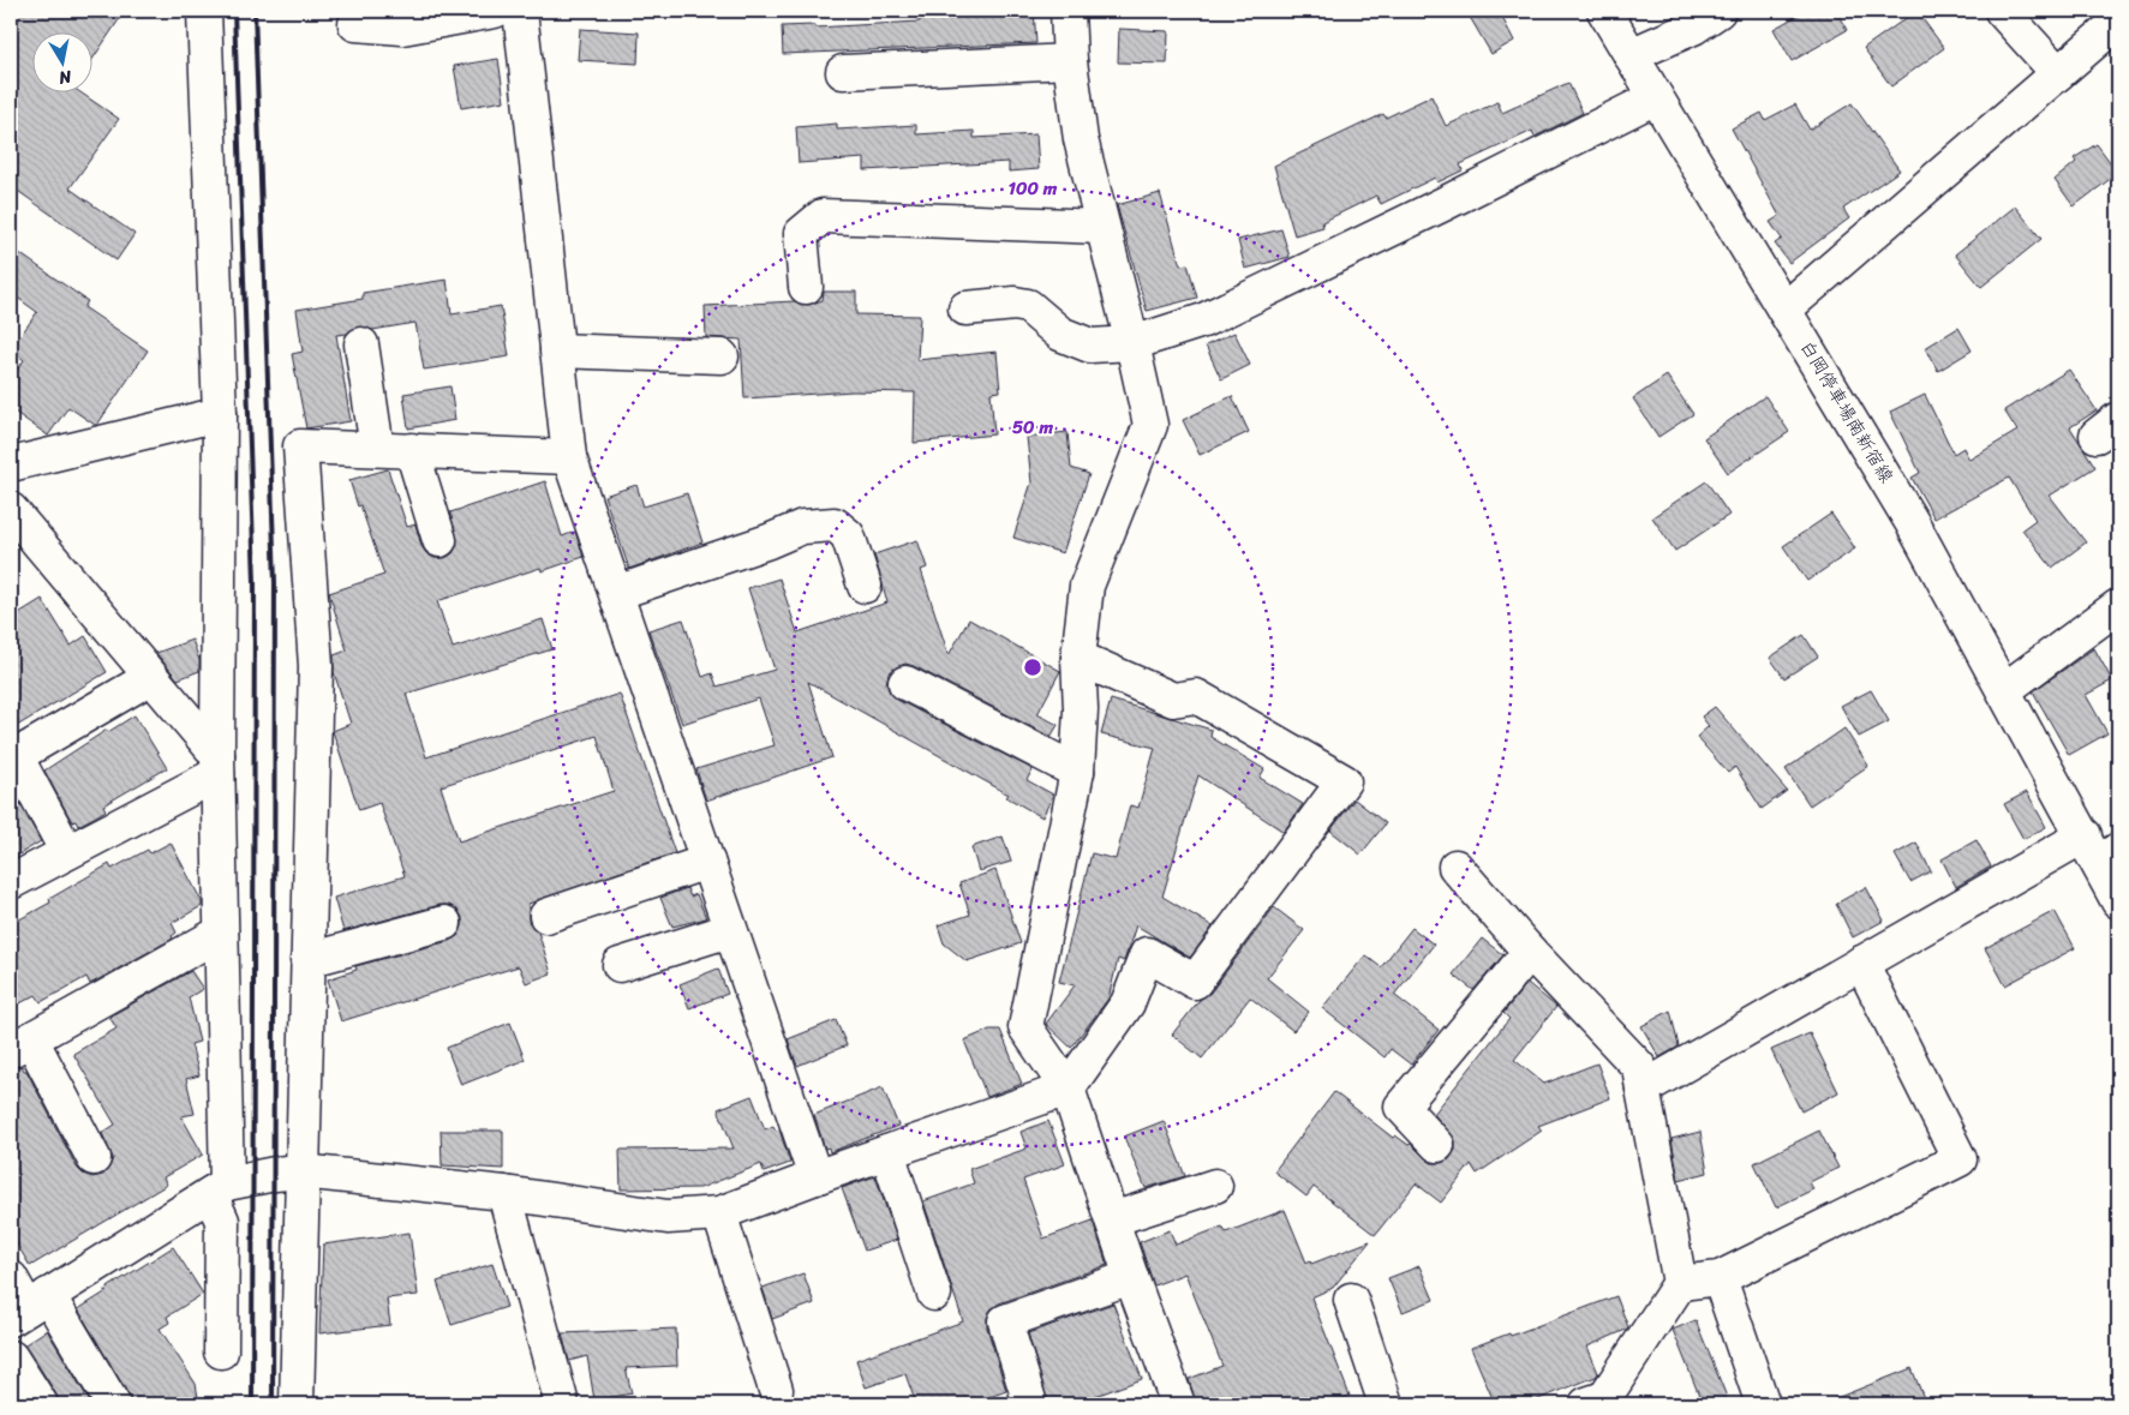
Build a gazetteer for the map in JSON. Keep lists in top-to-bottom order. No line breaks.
{"streets":{"street":["白岡停車場南新宿線"]},"north":"bottom","rings":["100 m","50 m"]}
